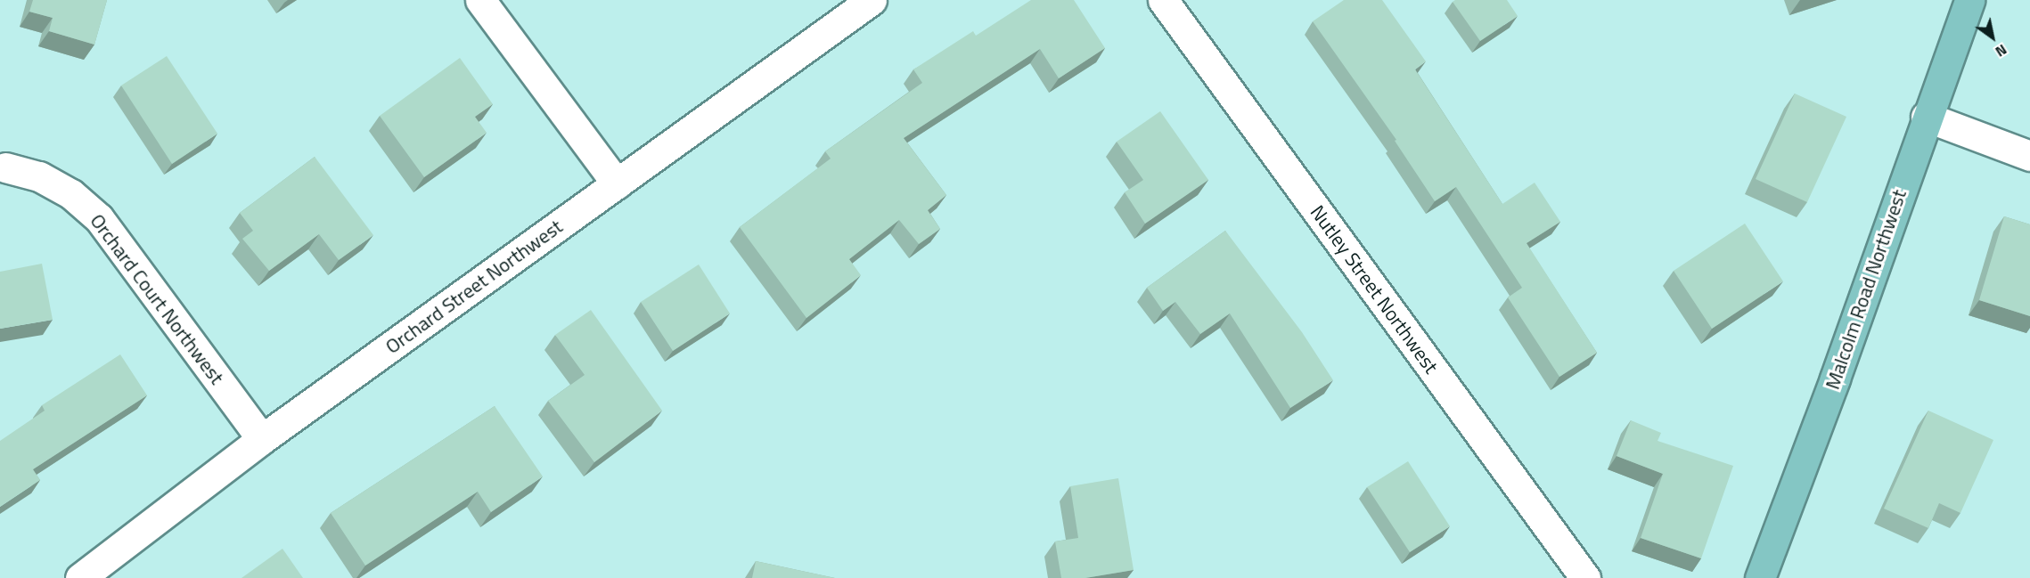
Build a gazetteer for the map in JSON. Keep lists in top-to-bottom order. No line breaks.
{"streets":{"main road":["Malcolm Road Northwest"],"street":["Orchard Street Northwest","Nutley Street Northwest","Orchard Court Northwest"]},"crossings":[["Orchard Street Northwest","Orchard Court Northwest"]],"north":"bottom right"}
